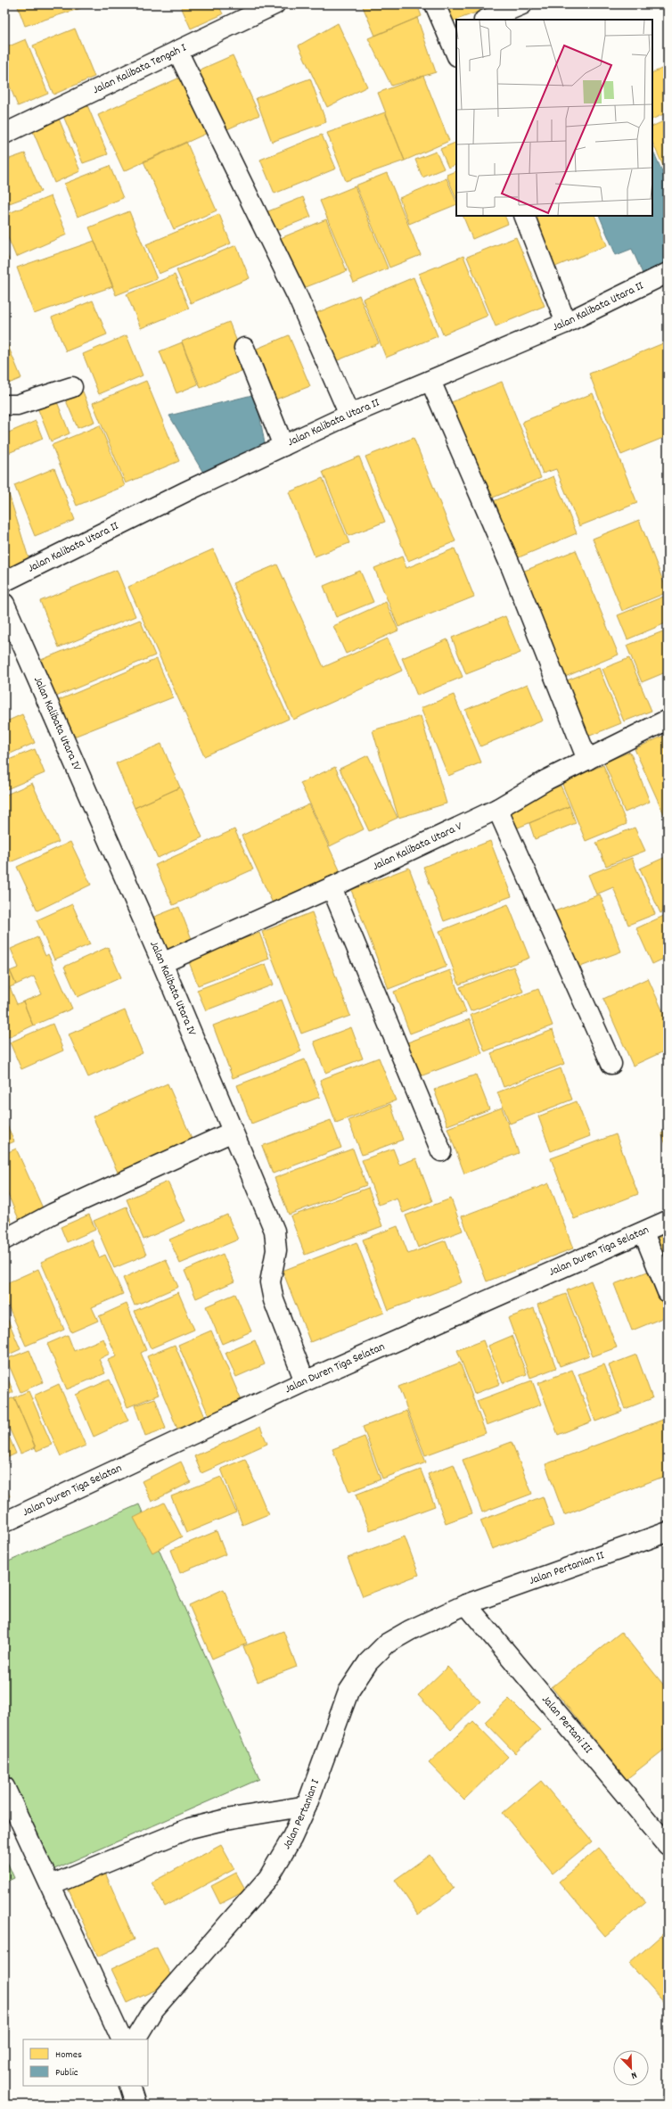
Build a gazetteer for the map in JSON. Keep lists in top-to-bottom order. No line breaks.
{"streets":{"street":["Jalan Kalibata Tengah I","Jalan Kalibata Utara II","Jalan Kalibata Utara IV","Jalan Kalibata Utara V","Jalan Duren Tiga Selatan","Jalan Pertanian II","Jalan Pertani III","Jalan Pertanian I"]},"crossings":[["Jalan Kalibata Utara IV","Jalan Kalibata Utara V"],["Jalan Kalibata Utara IV","Jalan Duren Tiga Selatan"],["Jalan Pertanian II","Jalan Pertani III"],["Jalan Pertanian II","Jalan Pertanian I"],["Jalan Pertani III","Jalan Pertanian I"]],"legend":["Homes","Public"],"north":"bottom right"}
